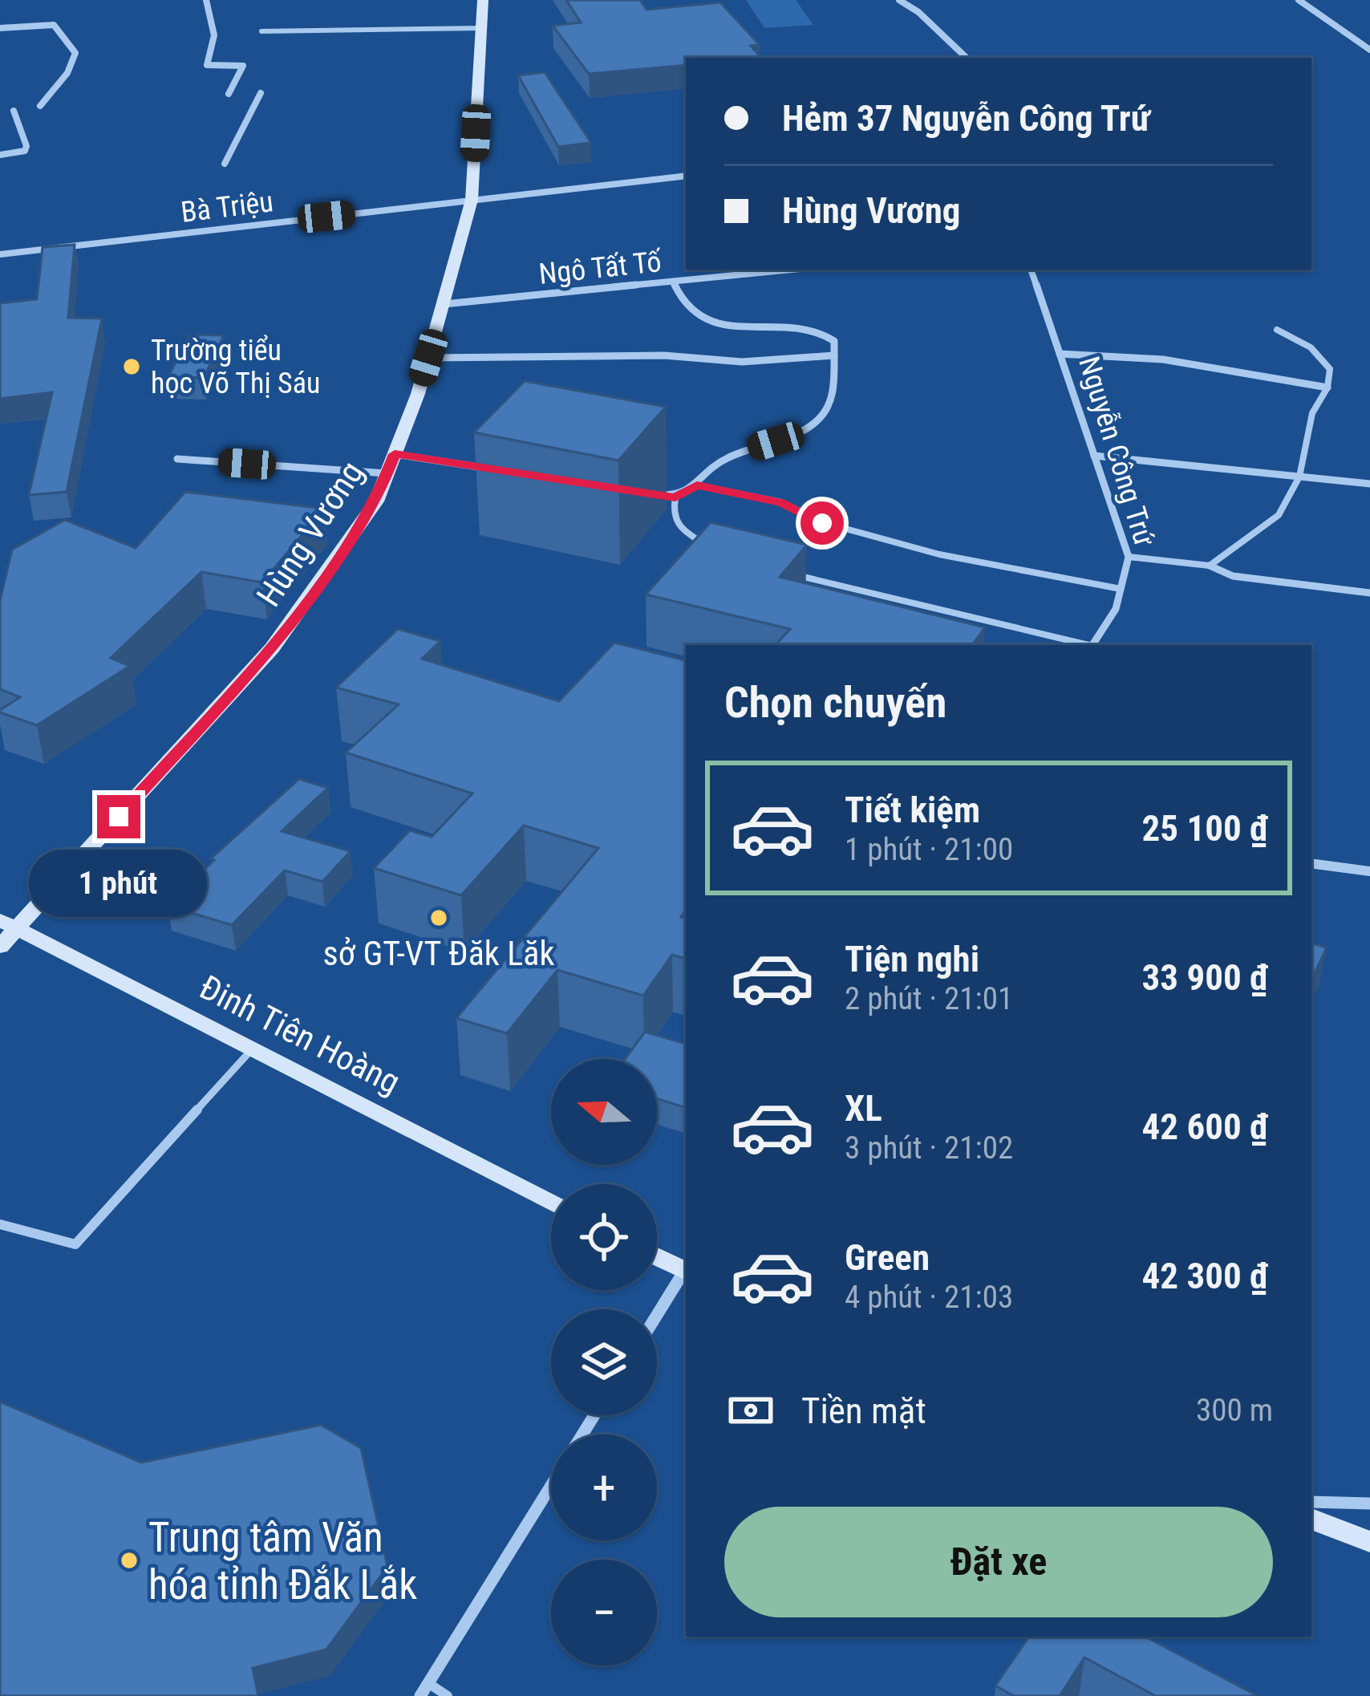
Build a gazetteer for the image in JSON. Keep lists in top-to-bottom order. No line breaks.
{"streets":{"street":["Bà Triệu","Ngô Tất Tố","Nguyễn Công Trứ","Hùng Vương","Đinh Tiên Hoàng"]},"crossings":[["Bà Triệu","Hùng Vương"],["Ngô Tất Tố","Hùng Vương"],["Hùng Vương","Đinh Tiên Hoàng"]],"places":["Trường tiểu học Võ Thị Sáu","sở GT-VT Đăk Lăk","Trung tâm Văn hóa tỉnh Đắk Lắk"],"north":"left","page":{"banner":["Hẻm 37 Nguyễn Công Trứ","Hùng Vương"],"heading":"Chọn chuyến","list":[{"name":"Tiết kiệm","note":"1 phút · 21:00","value":"25 100 ₫"},{"name":"Tiện nghi","note":"2 phút · 21:01","value":"33 900 ₫"},{"name":"XL","note":"3 phút · 21:02","value":"42 600 ₫"},{"name":"Green","note":"4 phút · 21:03","value":"42 300 ₫"}],"bubble":"1 phút","map_buttons":["+","−"],"pay":["Tiền mặt","300 m"],"buttons":"Đặt xe"}}
